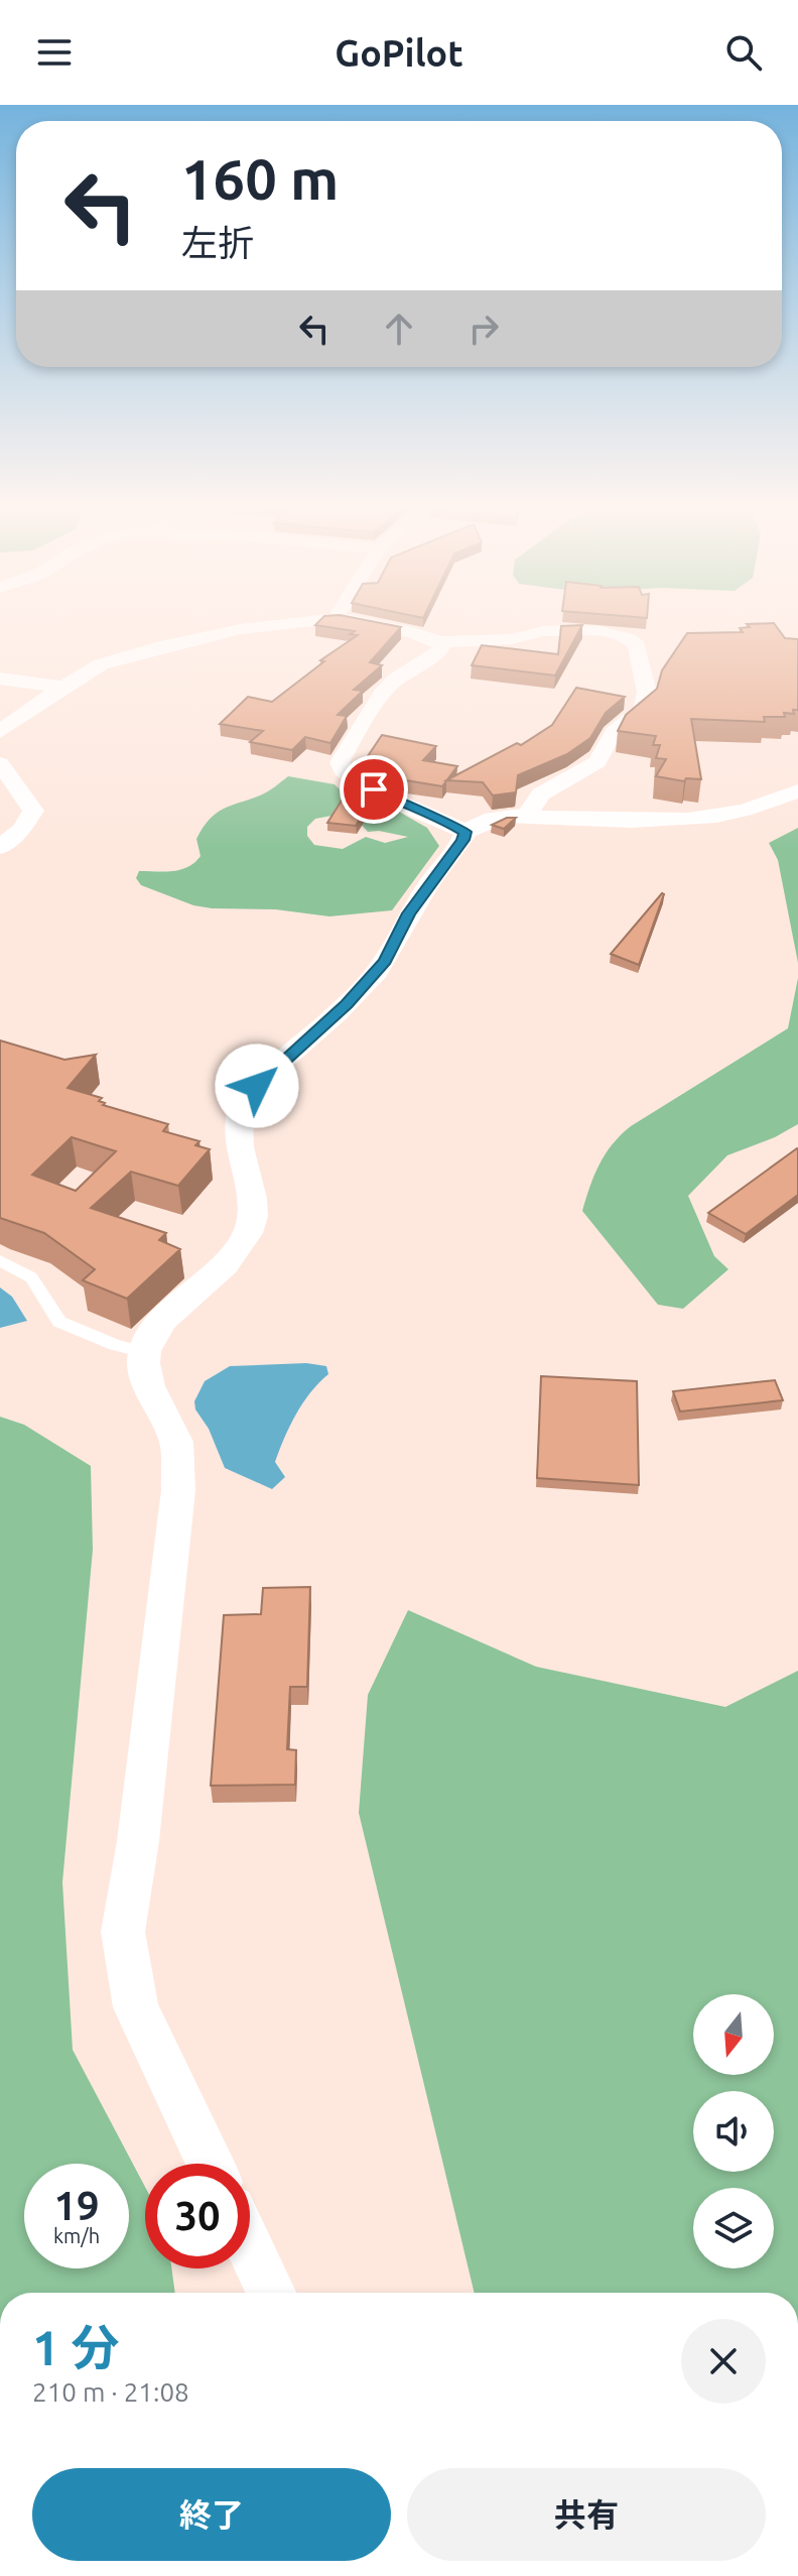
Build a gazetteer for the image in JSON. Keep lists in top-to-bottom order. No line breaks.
{"north":"bottom","page":{"header":"GoPilot","turn":["160 m","左折"],"speed":"19 km/h","limit":"30","heading":["1 分","210 m · 21:08"],"buttons":["終了","共有"]}}
